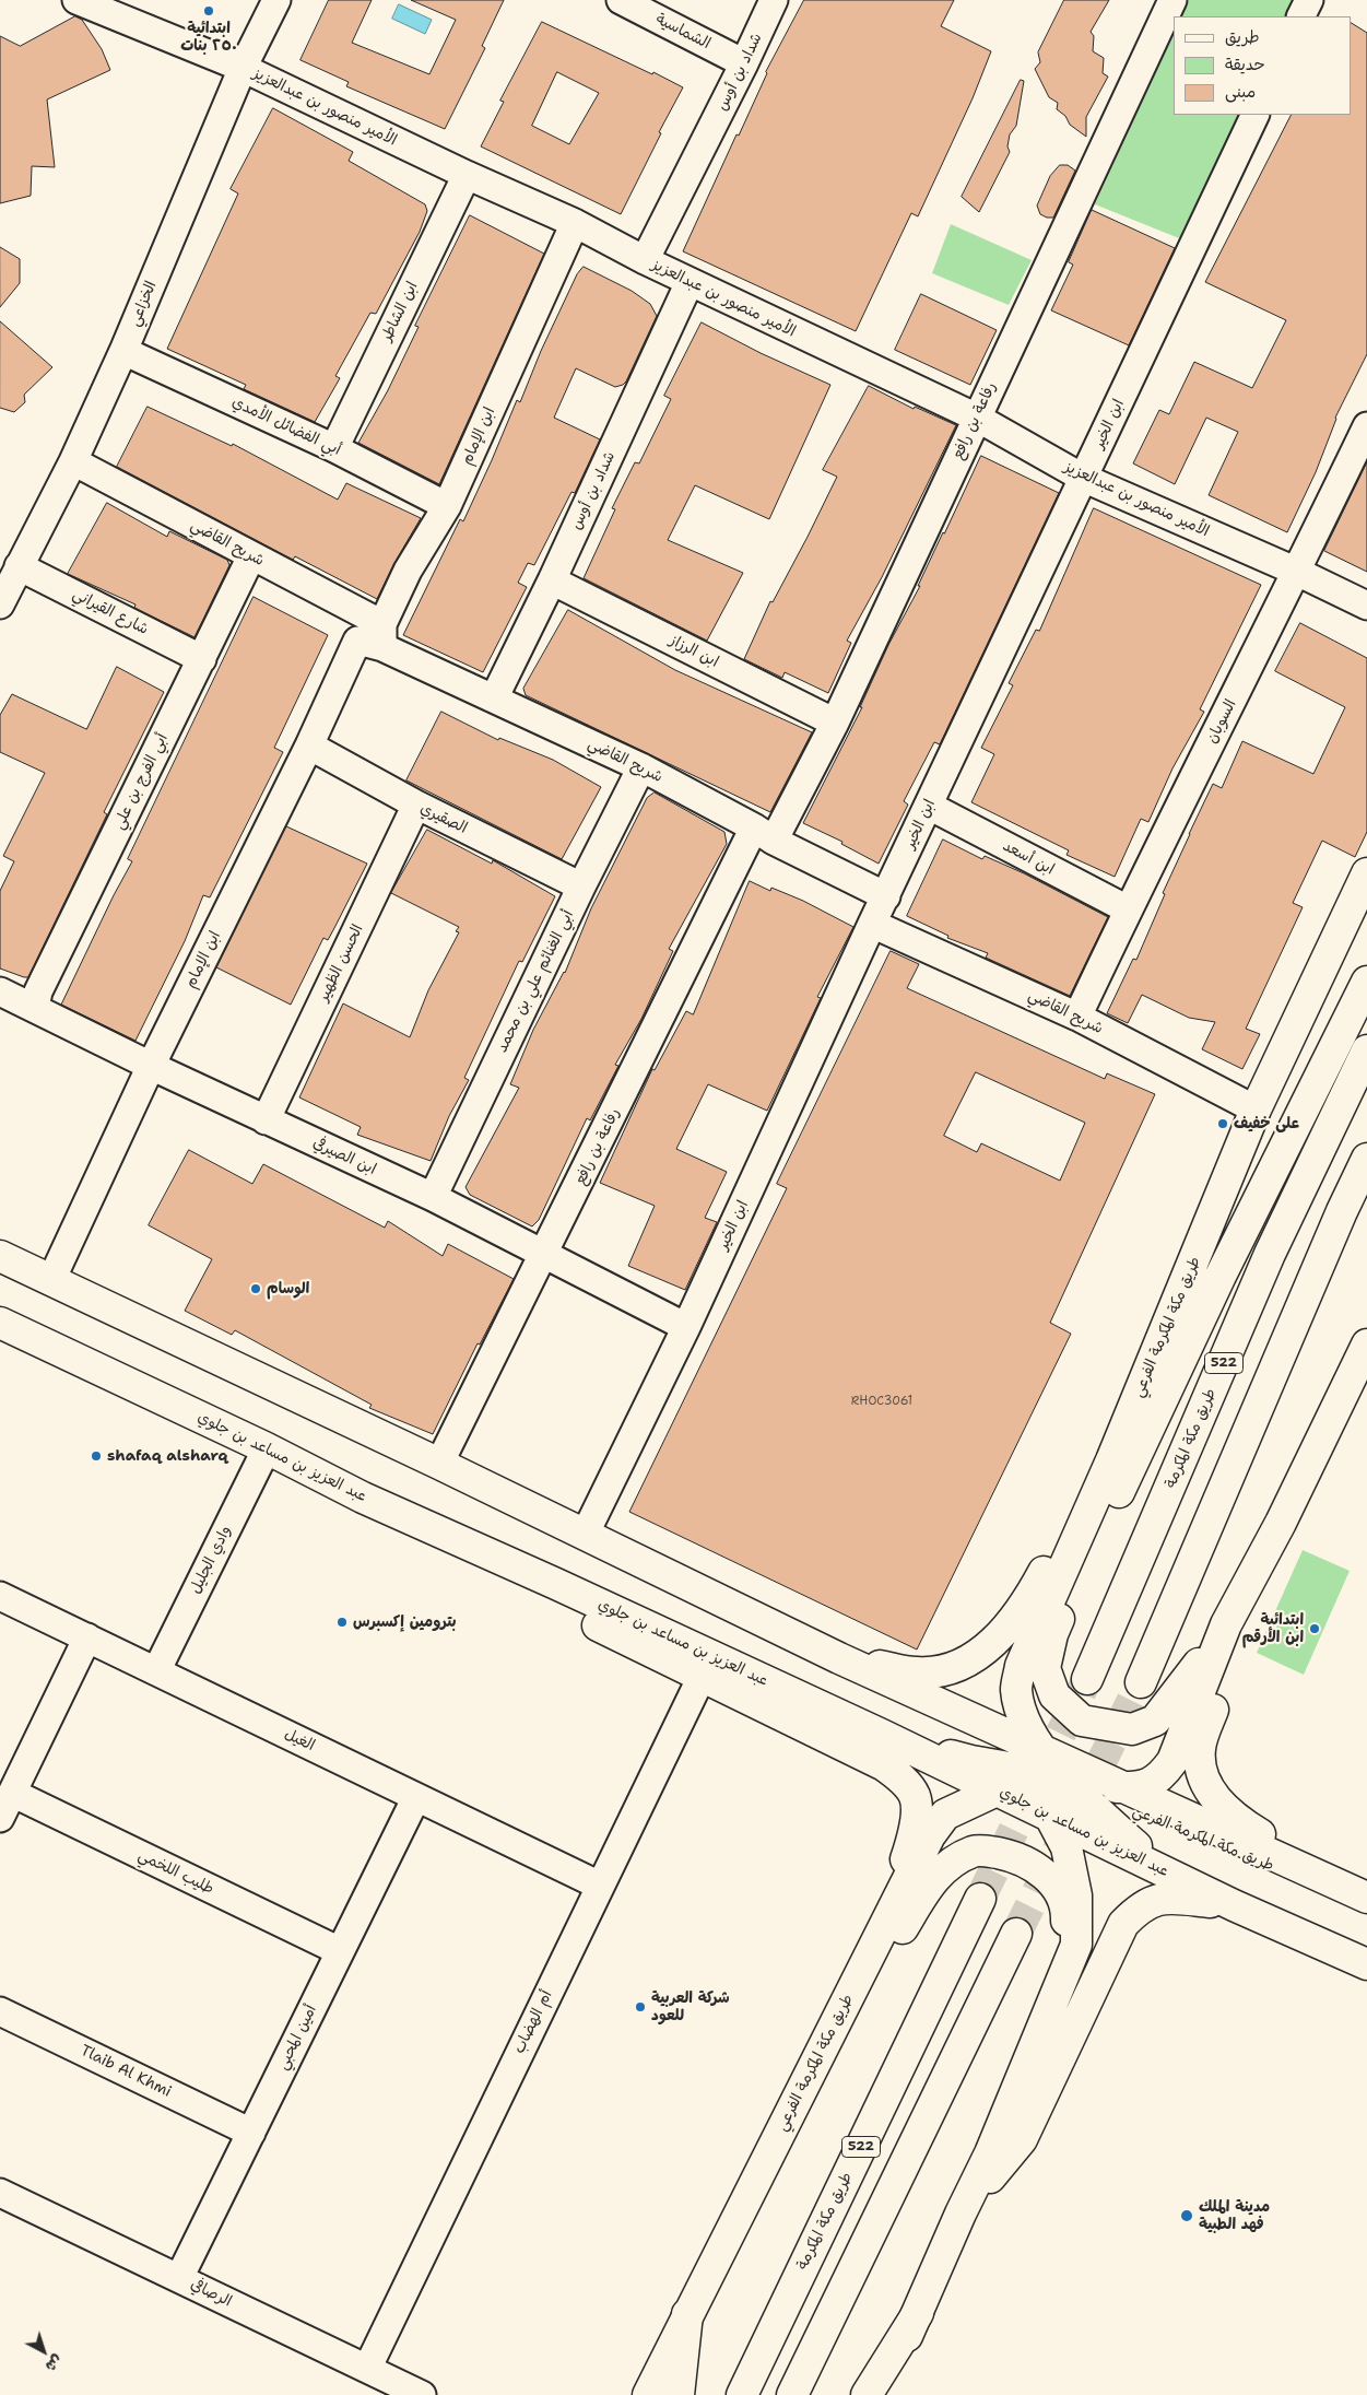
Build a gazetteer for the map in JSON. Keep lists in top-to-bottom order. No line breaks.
{"streets":{"main road":["طريق مكة المكرمة الفرعي","522","طريق مكة المكرمة","عبد العزيز بن مساعد بن جلوي"],"street":["الشماسية","شداد بن أوس","الأمير منصور بن عبدالعزيز","الخزاعي","ابن الشاطر","رفاعة بن رافع","ابن الخير","أبي الفضائل الأمدي","ابن الإمام","شريح القاضي","شارع القيراني","ابن الرزاز","السوبان","أبي الفرج بن علي","الصقيري","ابن أسعد","الحسن الظهير","أبي الغنائم علي بن محمد","ابن الصيرفي","وادي الجليل","الغيل","طليب اللخمي","أم الهضاب","أمين المحبي","Tlaib Al Khmi","الرصافي"]},"crossings":[["الشماسية","شداد بن أوس"],["شداد بن أوس","الأمير منصور بن عبدالعزيز"],["شداد بن أوس","شريح القاضي"],["شداد بن أوس","ابن الرزاز"],["الأمير منصور بن عبدالعزيز","الخزاعي"],["الأمير منصور بن عبدالعزيز","ابن الشاطر"],["الأمير منصور بن عبدالعزيز","رفاعة بن رافع"],["الأمير منصور بن عبدالعزيز","ابن الخير"],["الأمير منصور بن عبدالعزيز","ابن الإمام"],["الأمير منصور بن عبدالعزيز","السوبان"],["الخزاعي","أبي الفضائل الأمدي"],["الخزاعي","شريح القاضي"],["الخزاعي","شارع القيراني"],["ابن الشاطر","أبي الفضائل الأمدي"],["رفاعة بن رافع","شريح القاضي"],["رفاعة بن رافع","ابن الرزاز"],["رفاعة بن رافع","ابن الصيرفي"],["ابن الخير","شريح القاضي"],["ابن الخير","ابن أسعد"],["ابن الخير","ابن الصيرفي"],["أبي الفضائل الأمدي","ابن الإمام"],["ابن الإمام","شريح القاضي"],["ابن الإمام","الصقيري"],["ابن الإمام","ابن الصيرفي"],["شريح القاضي","السوبان"],["شريح القاضي","أبي الفرج بن علي"],["شريح القاضي","أبي الغنائم علي بن محمد"],["شريح القاضي","طريق مكة المكرمة الفرعي"],["شارع القيراني","أبي الفرج بن علي"],["السوبان","ابن أسعد"],["أبي الفرج بن علي","ابن الصيرفي"],["الصقيري","الحسن الظهير"],["الصقيري","أبي الغنائم علي بن محمد"],["الحسن الظهير","ابن الصيرفي"],["أبي الغنائم علي بن محمد","ابن الصيرفي"],["طريق مكة المكرمة الفرعي","عبد العزيز بن مساعد بن جلوي"],["عبد العزيز بن مساعد بن جلوي","وادي الجليل"],["وادي الجليل","الغيل"],["الغيل","أم الهضاب"],["الغيل","أمين المحبي"],["طليب اللخمي","أمين المحبي"],["أم الهضاب","الرصافي"],["أمين المحبي","Tlaib Al Khmi"],["أمين المحبي","الرصافي"]],"places":["ابتدائية ٢٥٠ بنات","على خفيف","الوسام","shafaq alsharq","بترومين إكسبرس","ابتدائية ابن الأرقم","شركة العربية للعود","مدينة الملك فهد الطبية"],"house_numbers":["RHOC3061"],"legend":["طريق","حديقة","مبنى"],"north":"bottom right"}
